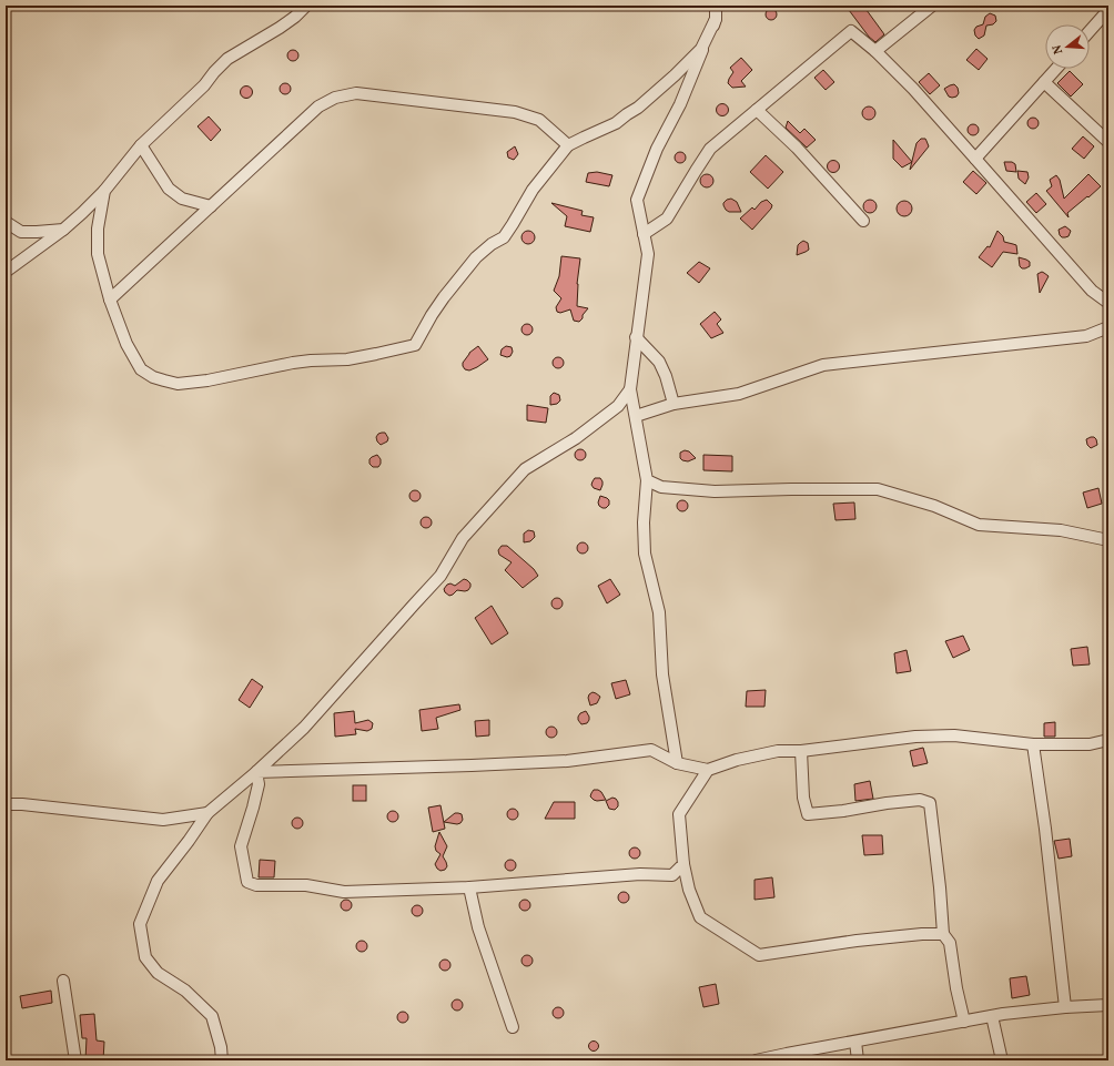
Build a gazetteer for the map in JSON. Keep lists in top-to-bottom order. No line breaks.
{"north":"left"}
